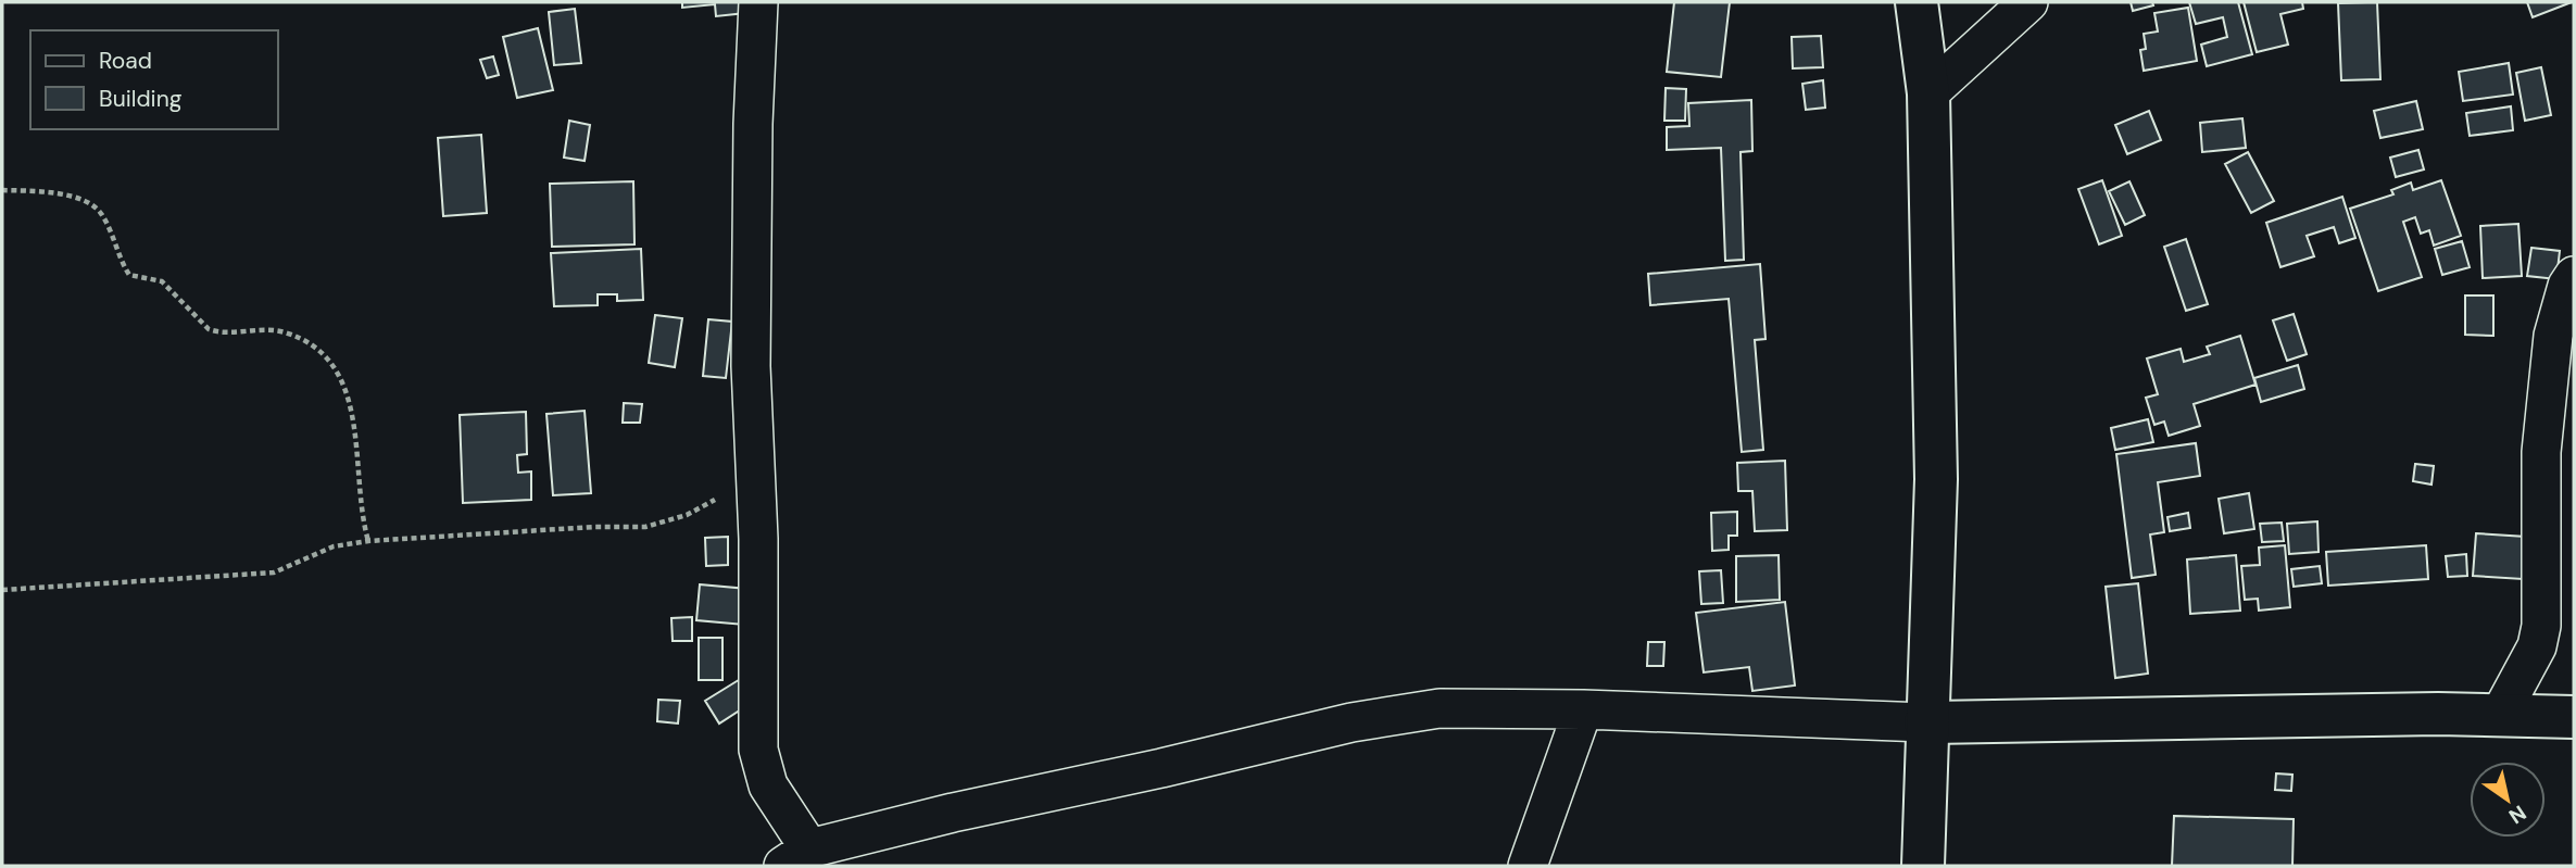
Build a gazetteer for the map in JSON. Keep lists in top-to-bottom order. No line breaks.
{"legend":["Road","Building"],"north":"bottom right"}
